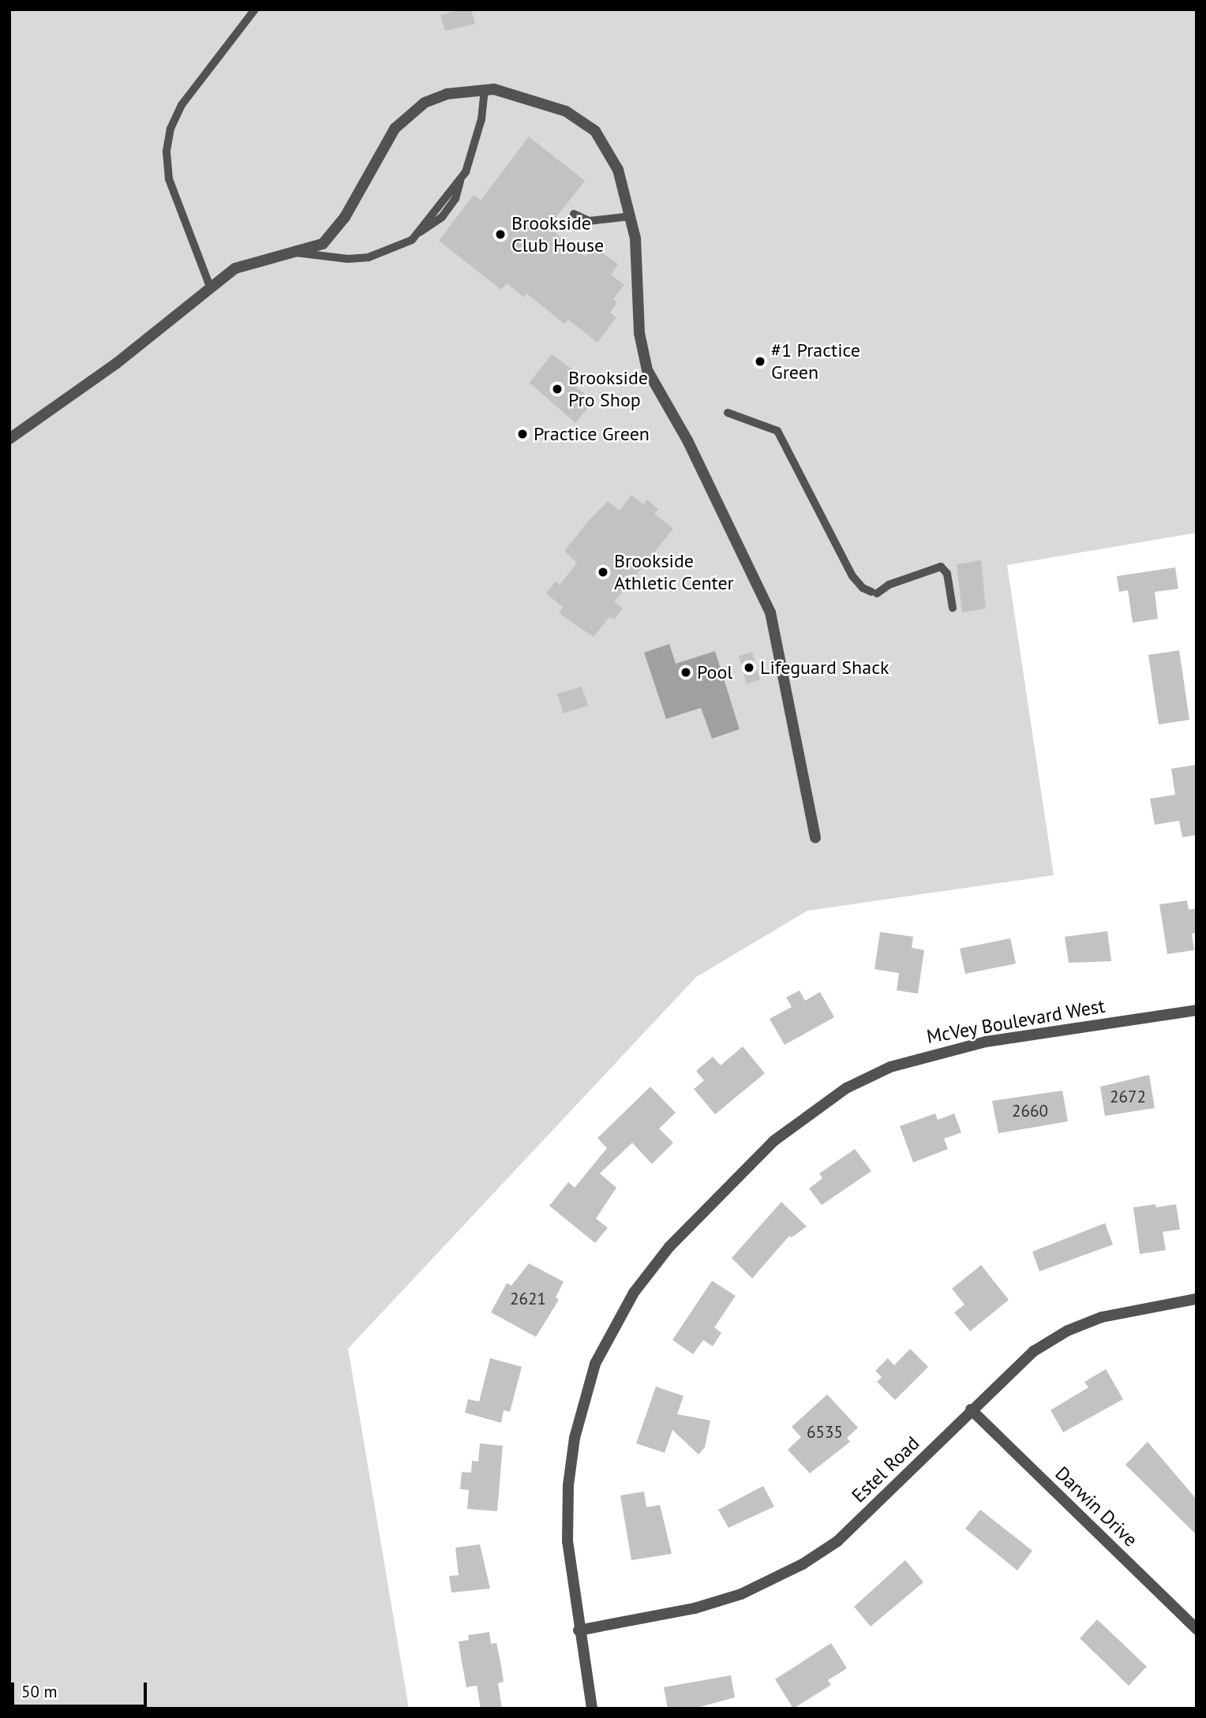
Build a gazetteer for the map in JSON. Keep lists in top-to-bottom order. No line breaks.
{"streets":{"street":["McVey Boulevard West","Estel Road","Darwin Drive"]},"crossings":[["McVey Boulevard West","Estel Road"],["Estel Road","Darwin Drive"]],"places":["Brookside Club House","#1 Practice Green","Brookside Pro Shop","Practice Green","Brookside Athletic Center","Lifeguard Shack","Pool"],"house_numbers":["2672","2660","2621","6535"],"scale_bar":"50 m"}
